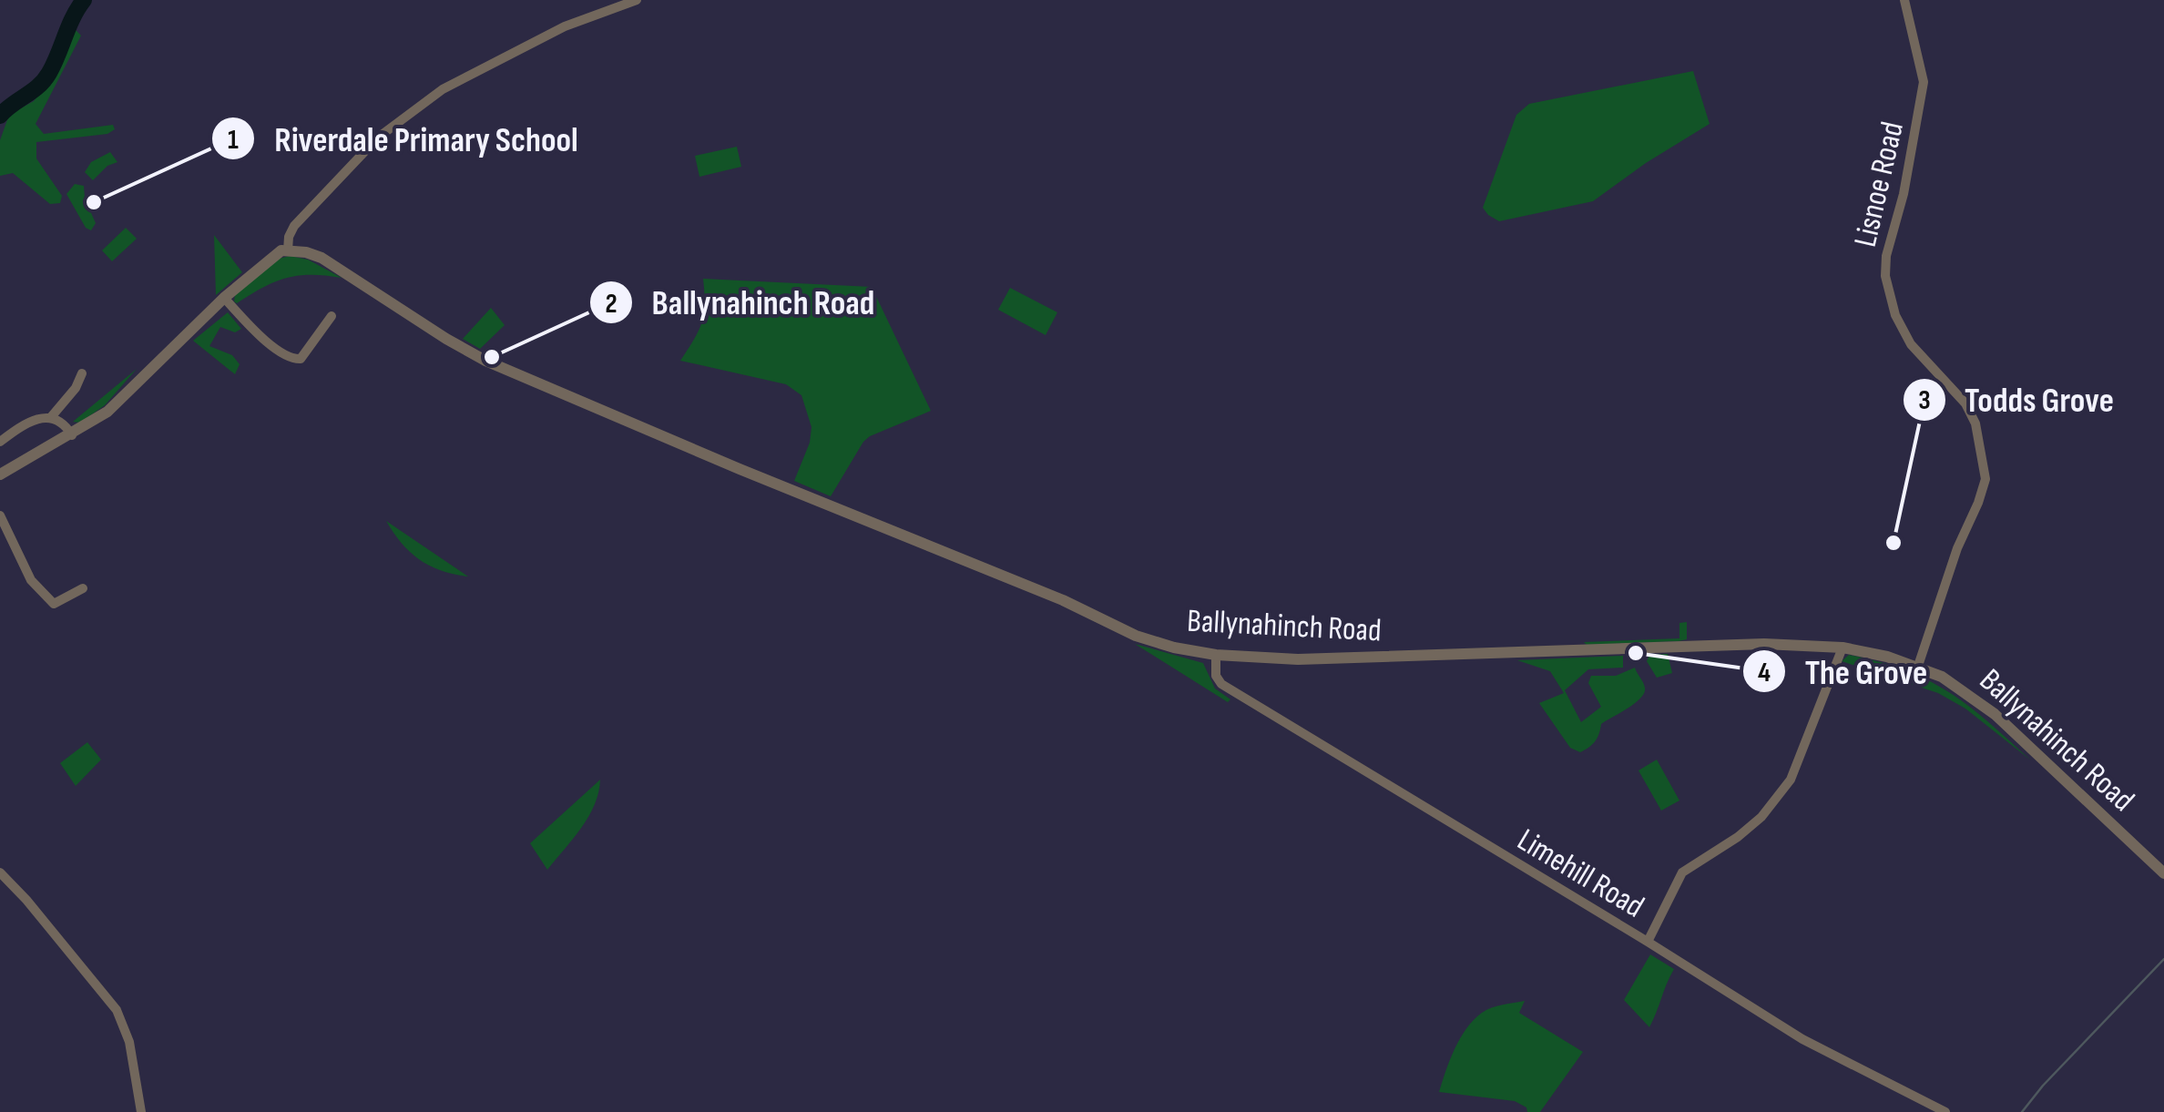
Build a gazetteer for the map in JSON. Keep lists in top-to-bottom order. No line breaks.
{"streets":{"street":["Lisnoe Road","Ballynahinch Road","Limehill Road"]},"crossings":[["Lisnoe Road","Ballynahinch Road"],["Ballynahinch Road","Limehill Road"]],"places":["Riverdale Primary School","Ballynahinch Road","Todds Grove","The Grove"]}
